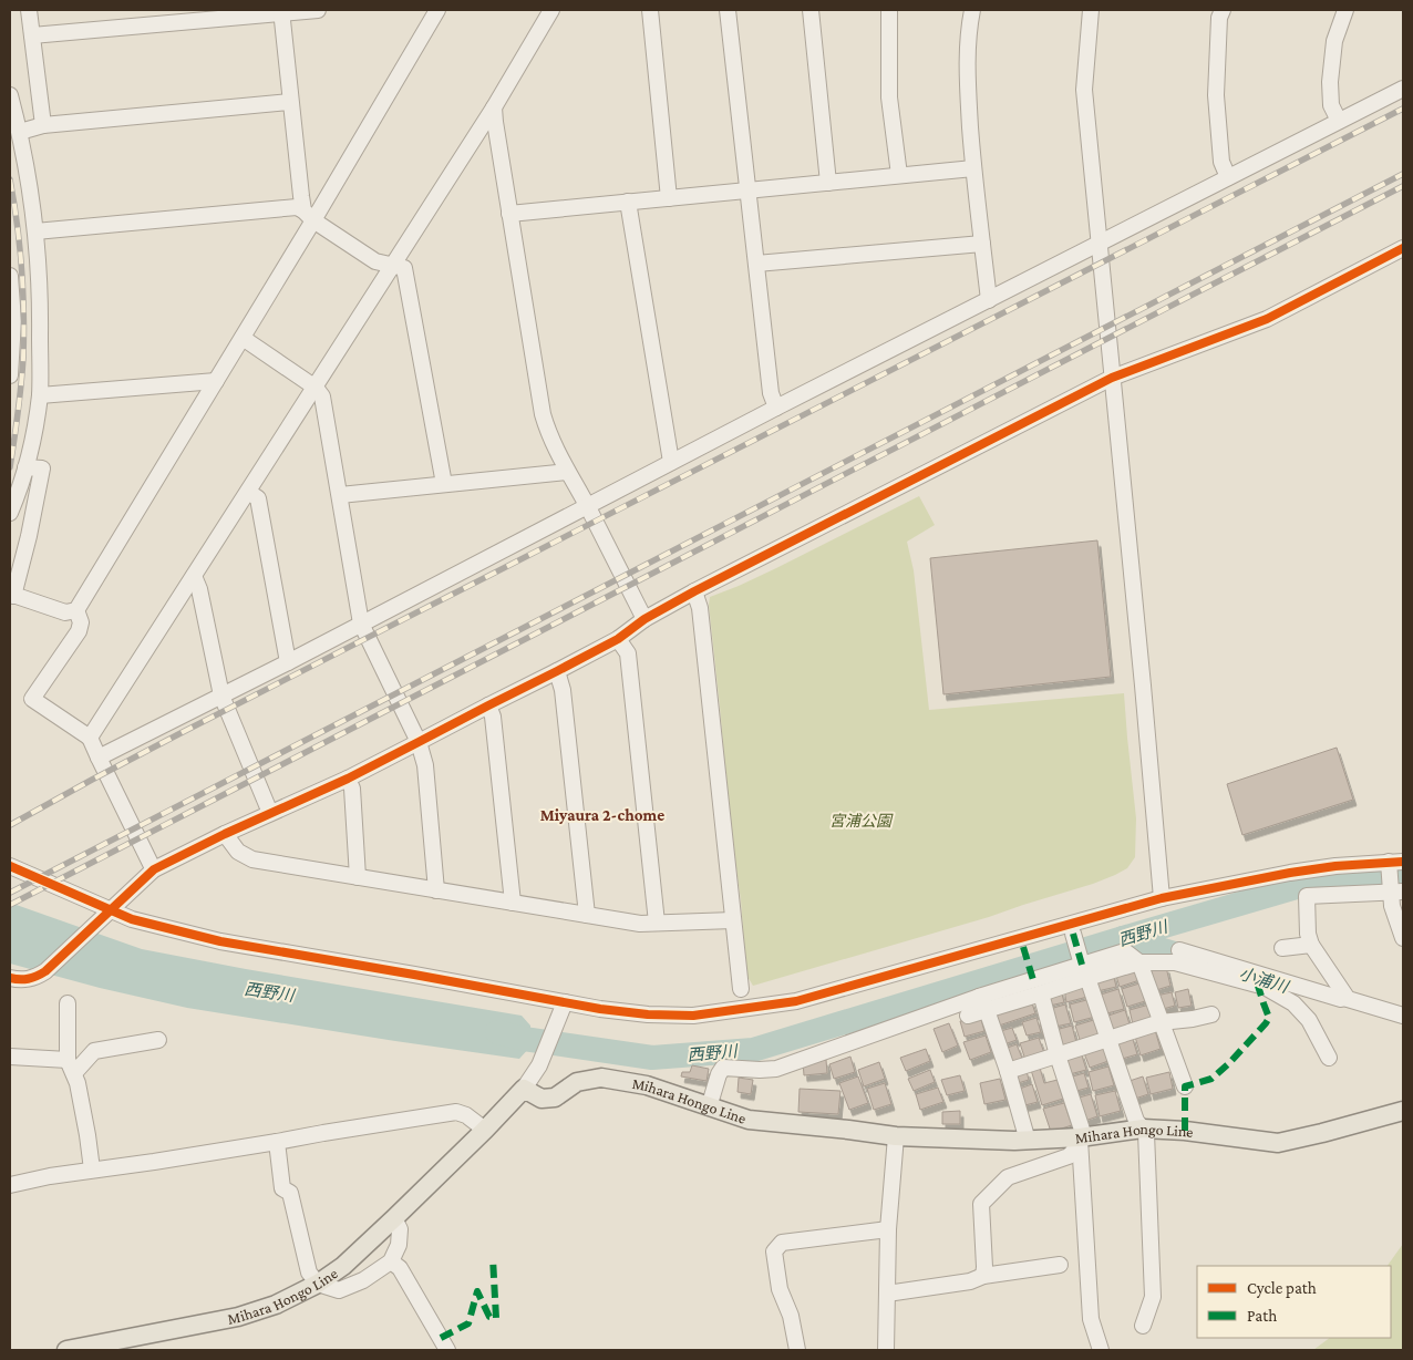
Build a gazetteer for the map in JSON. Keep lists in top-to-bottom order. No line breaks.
{"streets":{"main road":["Mihara Hongo Line"]},"districts":["Miyaura 2-chome"],"water":["西野川","小浦川"],"parks":["宮浦公園"],"legend":["Cycle path","Path"]}
